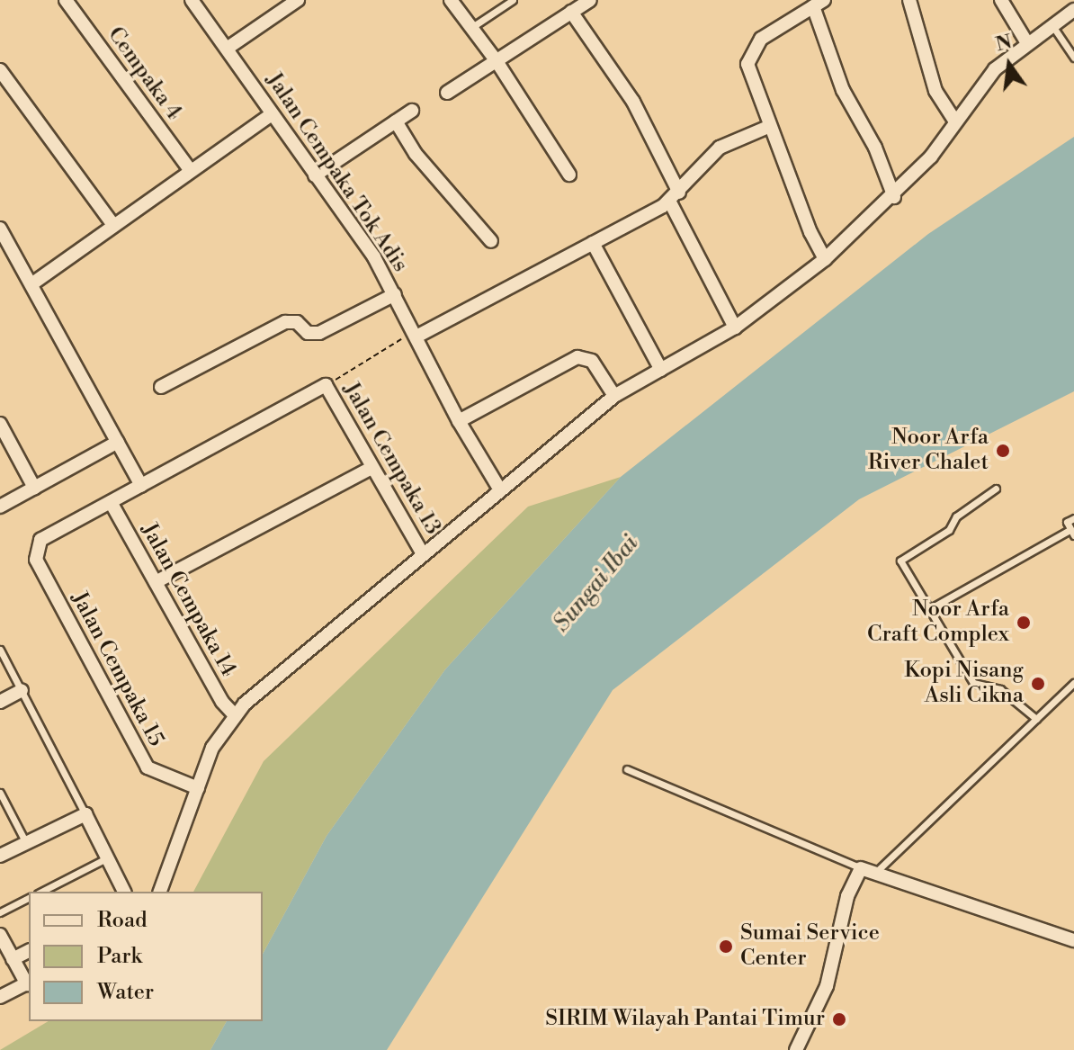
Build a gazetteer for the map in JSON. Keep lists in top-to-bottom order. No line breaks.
{"streets":{"street":["Cempaka 4","Jalan Cempaka Tok Adis","Jalan Cempaka 13","Jalan Cempaka 14","Jalan Cempaka 15"]},"crossings":[["Jalan Cempaka 14","Jalan Cempaka 15"]],"water":["Sungai Ibai"],"places":["Noor Arfa River Chalet","Noor Arfa Craft Complex","Kopi Nisang Asli Cikna","Sumai Service Center","SIRIM Wilayah Pantai Timur"],"legend":["Road","Park","Water"],"north":"top"}
